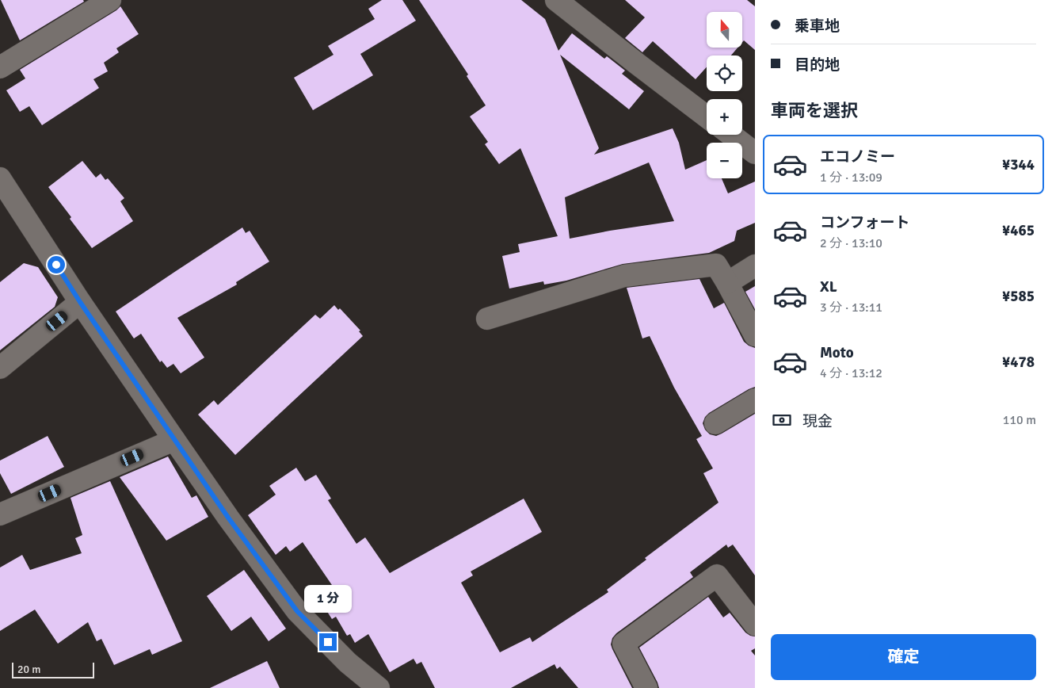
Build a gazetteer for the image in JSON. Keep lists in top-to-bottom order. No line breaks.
{"scale_bar":"20 m","north":"top","page":{"banner":["乗車地","目的地"],"map_buttons":["+","−"],"heading":"車両を選択","list":[{"name":"エコノミー","note":"1 分 · 13:09","value":"¥344"},{"name":"コンフォート","note":"2 分 · 13:10","value":"¥465"},{"name":"XL","note":"3 分 · 13:11","value":"¥585"},{"name":"Moto","note":"4 分 · 13:12","value":"¥478"}],"pay":["現金","110 m"],"bubble":"1 分","buttons":"確定","scale":"20 m"}}
